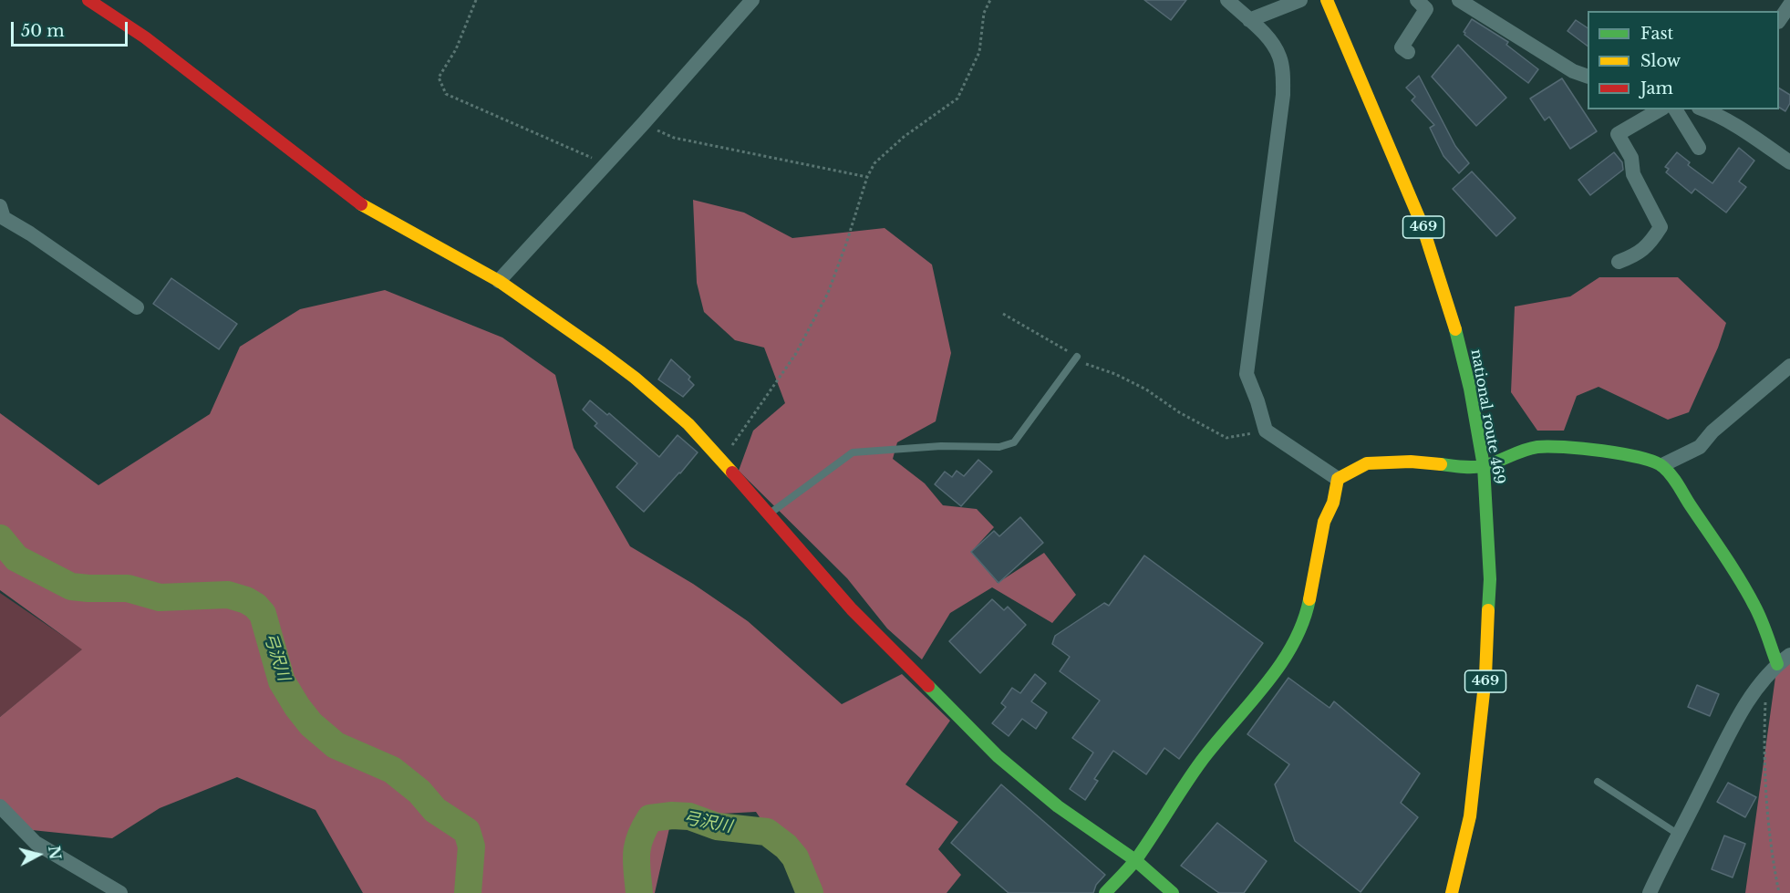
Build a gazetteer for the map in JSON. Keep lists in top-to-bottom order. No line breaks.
{"streets":{"main road":["469","national route 469"]},"water":["弓沢川"],"legend":["Fast","Slow","Jam"],"scale_bar":"50 m","north":"right"}
